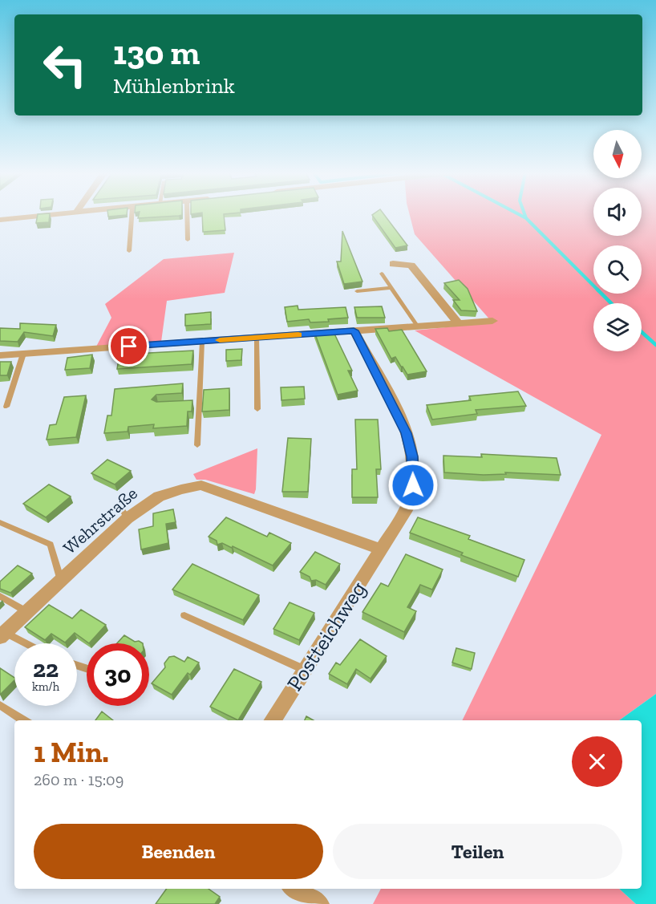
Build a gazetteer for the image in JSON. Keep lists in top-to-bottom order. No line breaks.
{"streets":{"street":["Wehrstraße","Postteichweg"]},"crossings":[["Wehrstraße","Postteichweg"]],"north":"bottom","page":{"turn":["130 m","Mühlenbrink"],"speed":"22 km/h","limit":"30","heading":["1 Min.","260 m · 15:09"],"buttons":["Beenden","Teilen"]}}
